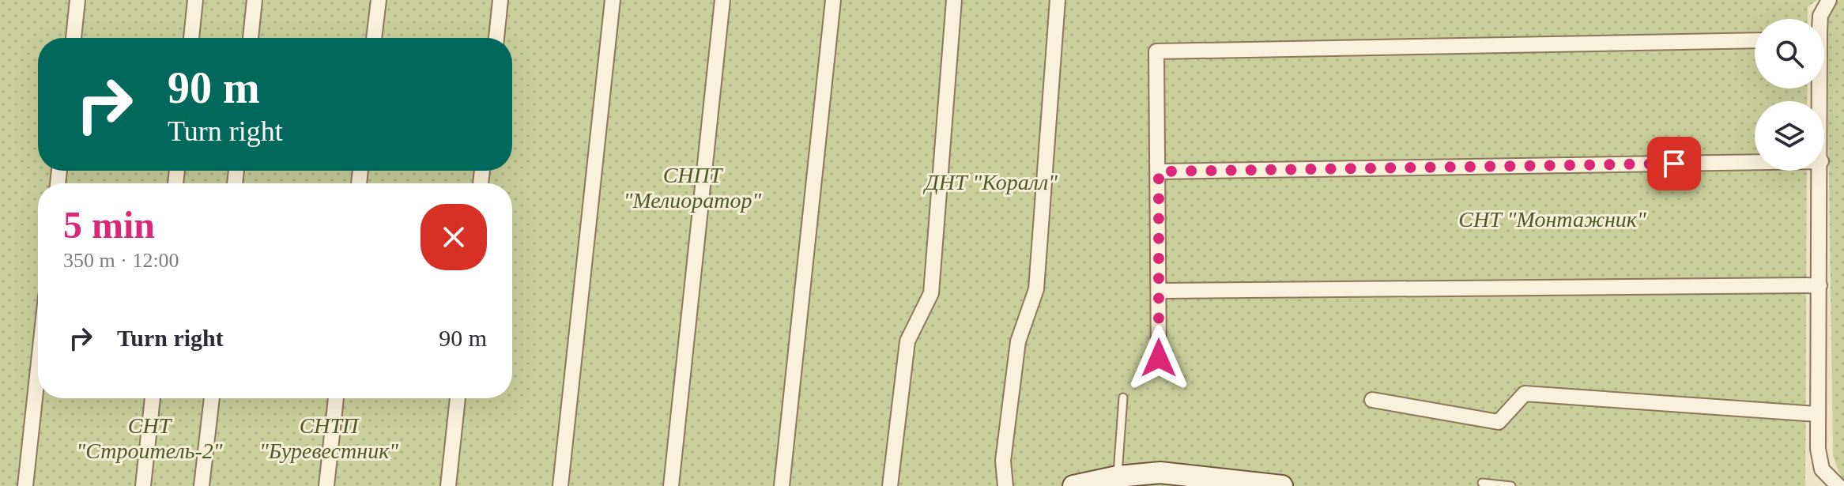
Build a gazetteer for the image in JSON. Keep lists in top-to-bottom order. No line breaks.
{"parks":["СНПТ \"Мелиоратор\"","ДНТ \"Коралл\"","СНТ \"Монтажник\"","СНТ \"Строитель-2\"","СНТП \"Буревестник\""],"page":{"turn":["90 m","Turn right"],"heading":["5 min","350 m · 12:00"],"list":[{"name":"Turn right","value":"90 m"}]}}
